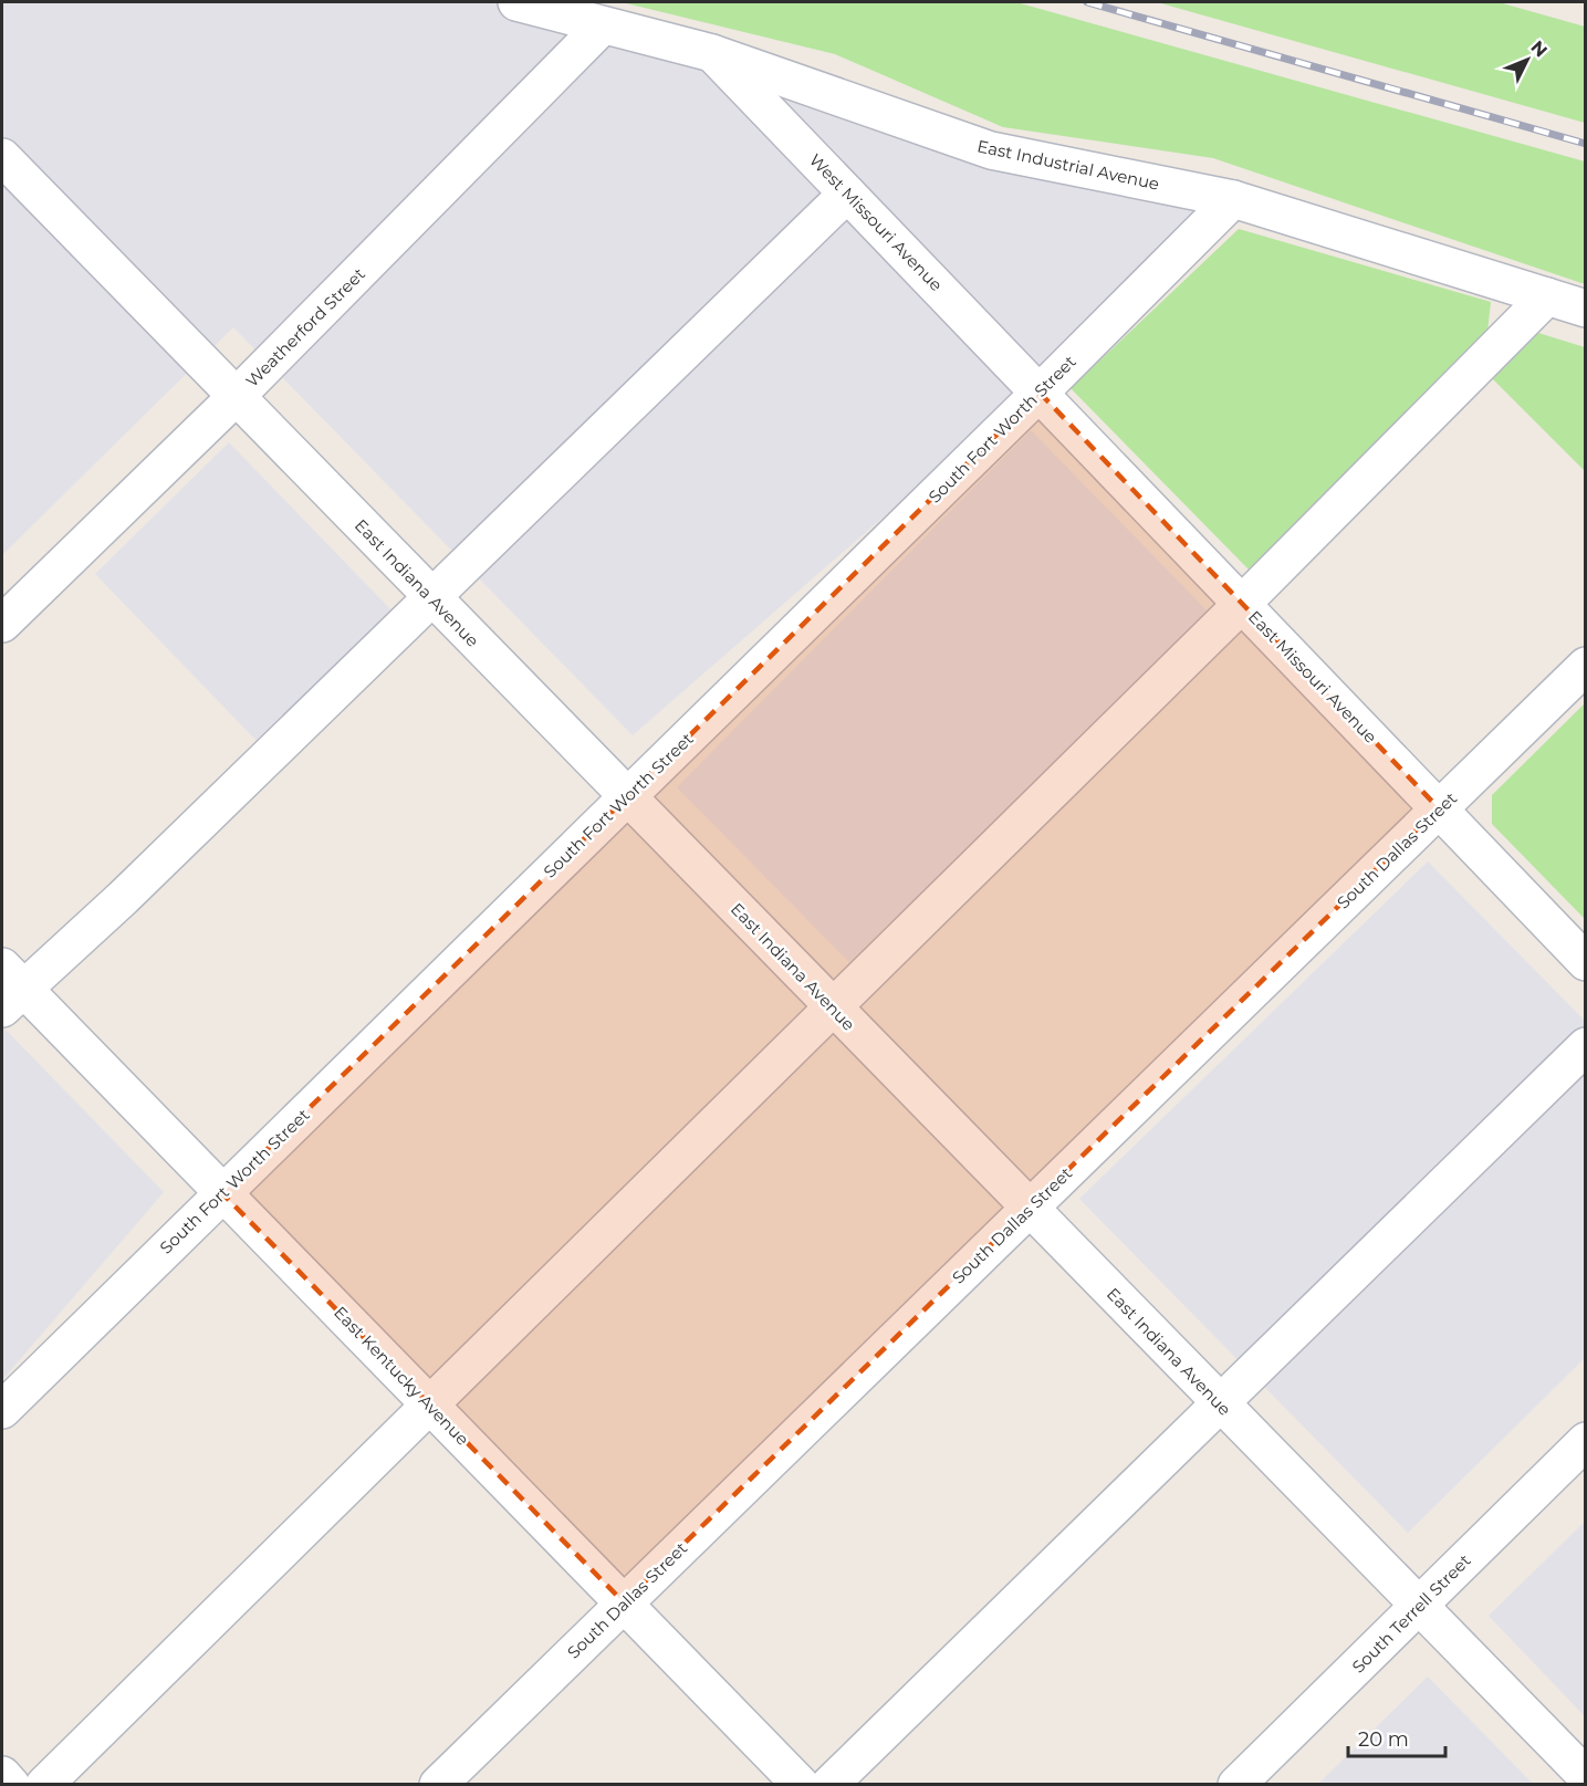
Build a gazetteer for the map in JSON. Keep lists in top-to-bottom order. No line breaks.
{"streets":{"street":["East Industrial Avenue","West Missouri Avenue","Weatherford Street","South Fort Worth Street","East Indiana Avenue","East Missouri Avenue","South Dallas Street","East Kentucky Avenue","South Terrell Street"]},"crossings":[["East Industrial Avenue","West Missouri Avenue"],["East Industrial Avenue","Weatherford Street"],["East Industrial Avenue","South Fort Worth Street"],["West Missouri Avenue","South Fort Worth Street"],["West Missouri Avenue","East Missouri Avenue"],["Weatherford Street","East Indiana Avenue"],["South Fort Worth Street","East Indiana Avenue"],["South Fort Worth Street","East Missouri Avenue"],["South Fort Worth Street","East Kentucky Avenue"],["East Indiana Avenue","South Dallas Street"],["East Indiana Avenue","South Terrell Street"],["East Missouri Avenue","South Dallas Street"],["South Dallas Street","East Kentucky Avenue"]],"scale_bar":"20 m","north":"top right"}
